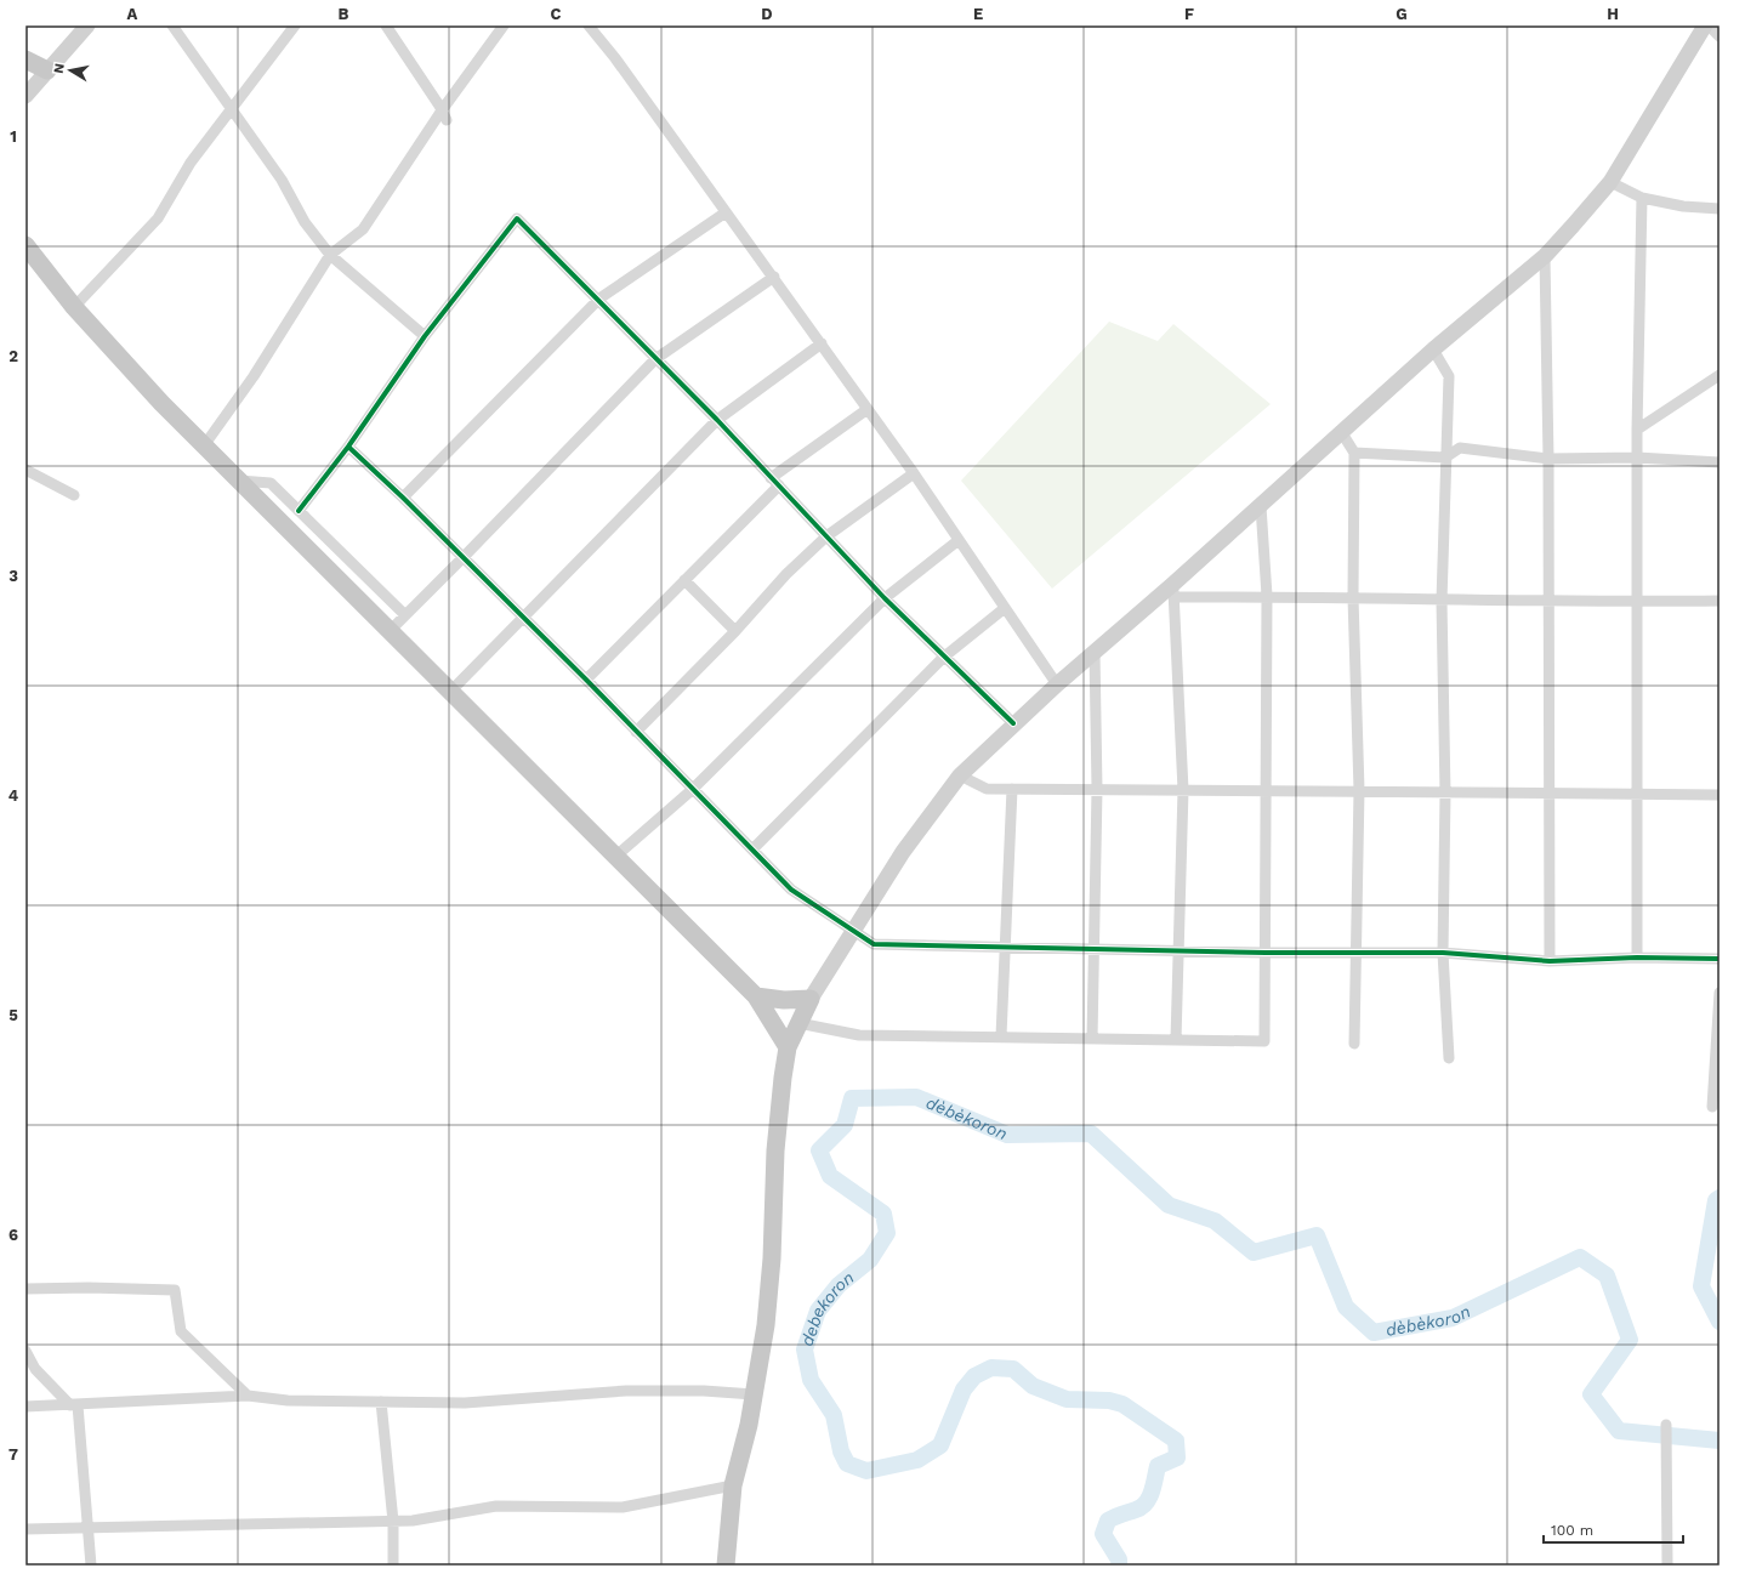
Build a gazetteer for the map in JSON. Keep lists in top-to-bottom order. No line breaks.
{"water":["dèbèkoron","debekoron"],"scale_bar":"100 m","north":"left","grid":{"columns":["A","B","C","D","E","F","G","H"],"rows":["1","2","3","4","5","6","7"]}}
